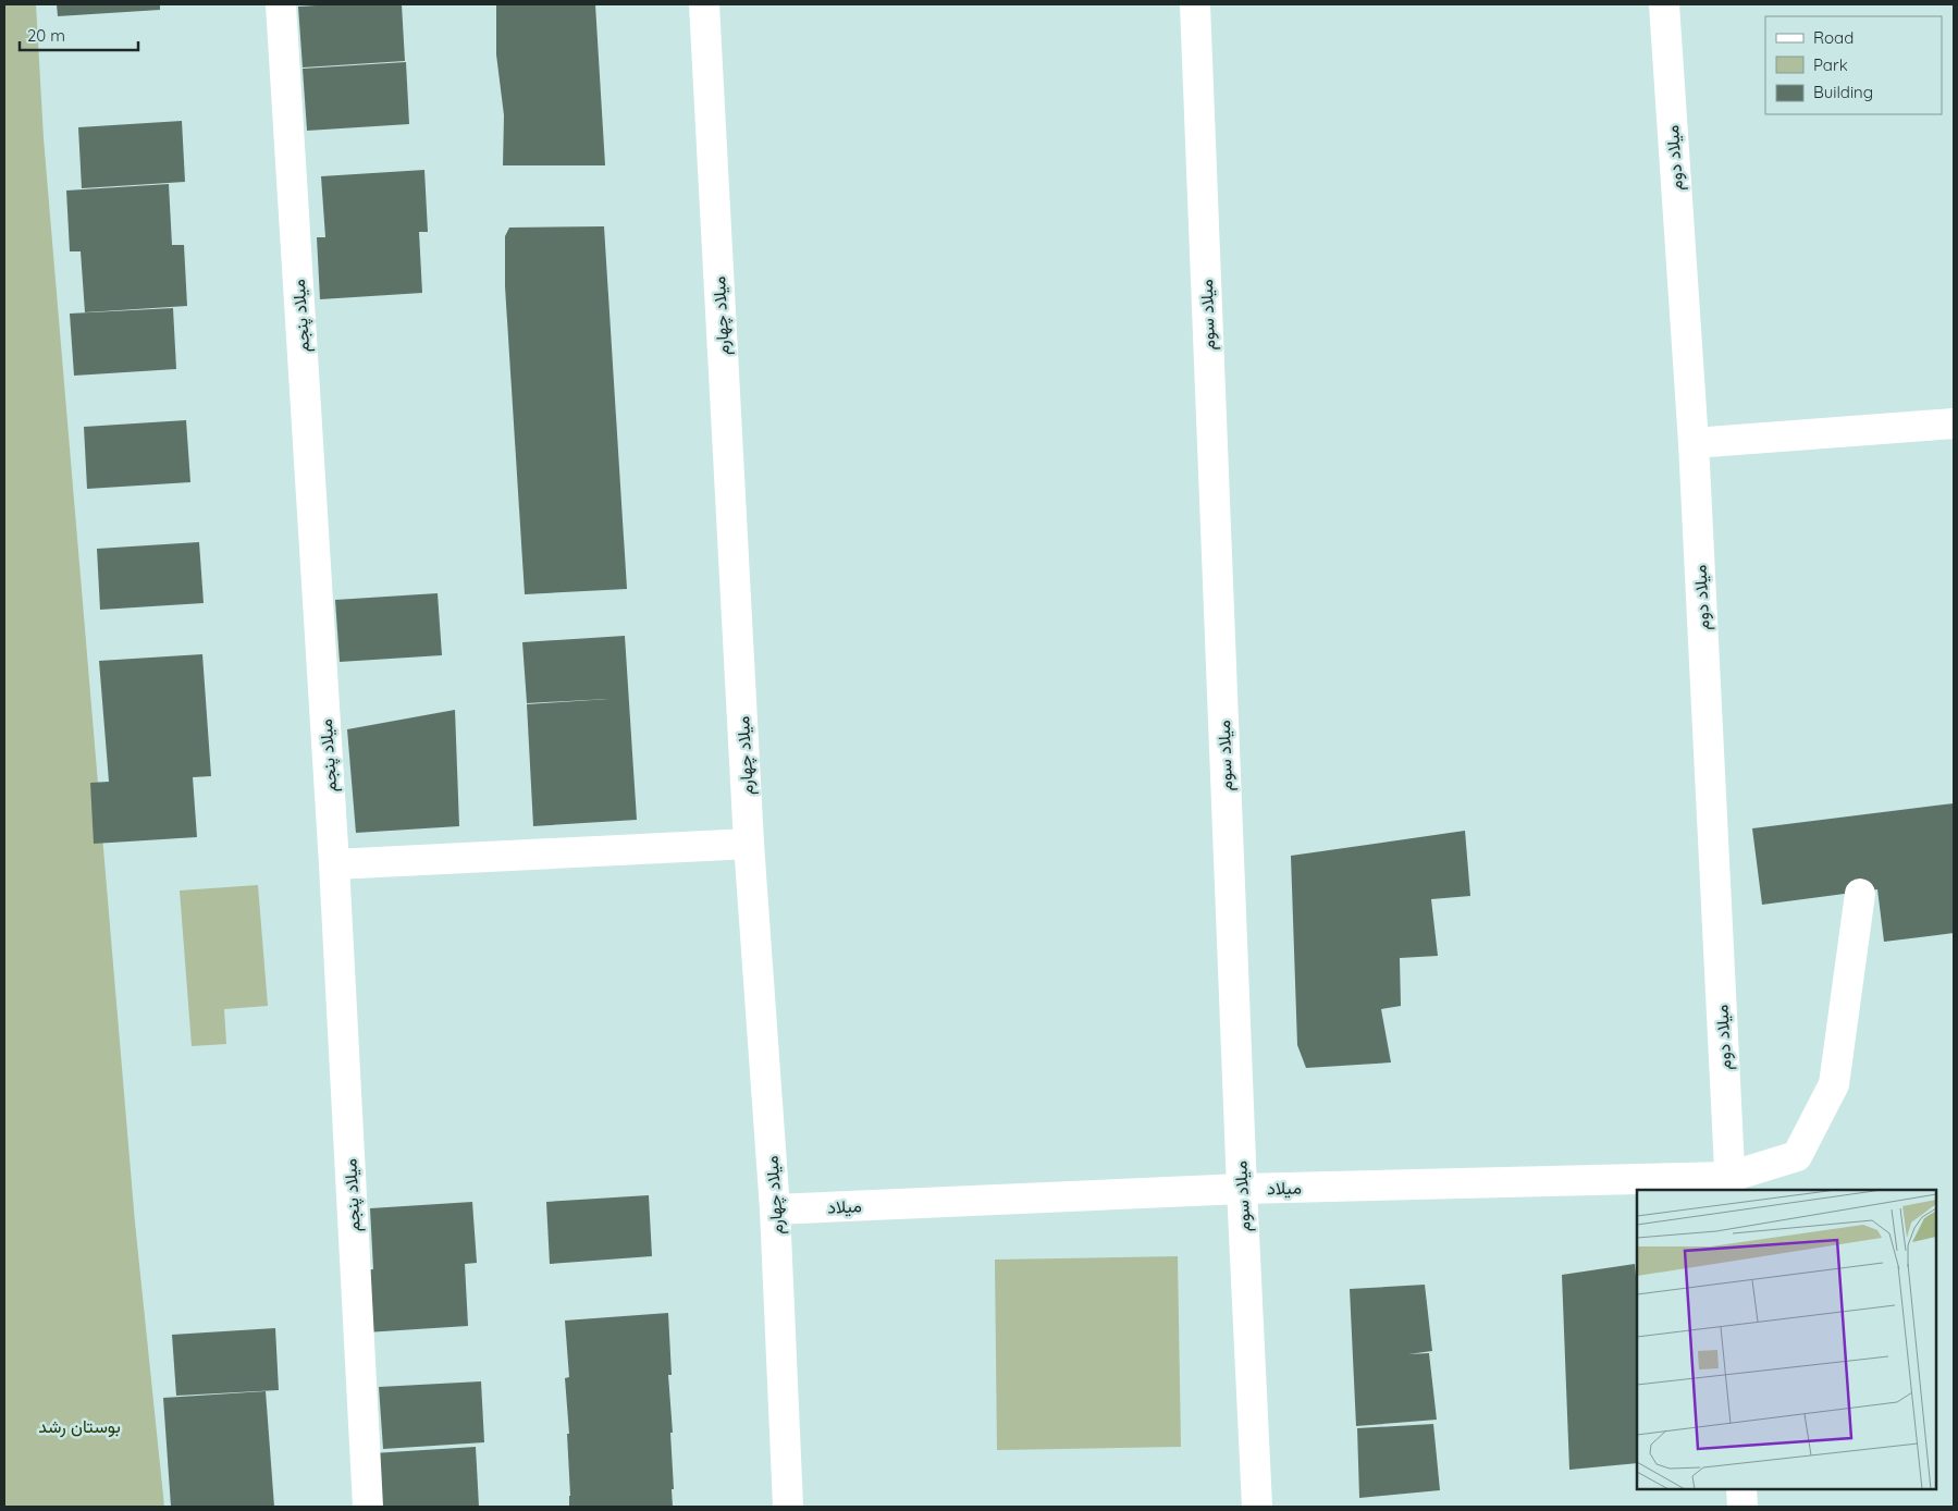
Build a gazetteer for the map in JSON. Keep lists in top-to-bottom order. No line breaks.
{"streets":{"street":["میلاد دوم","میلاد سوم","میلاد پنجم","میلاد چهارم","میلاد"]},"crossings":[["میلاد دوم","میلاد"],["میلاد سوم","میلاد"],["میلاد چهارم","میلاد"]],"parks":["بوستان رشد"],"legend":["Road","Park","Building"],"scale_bar":"20 m"}
